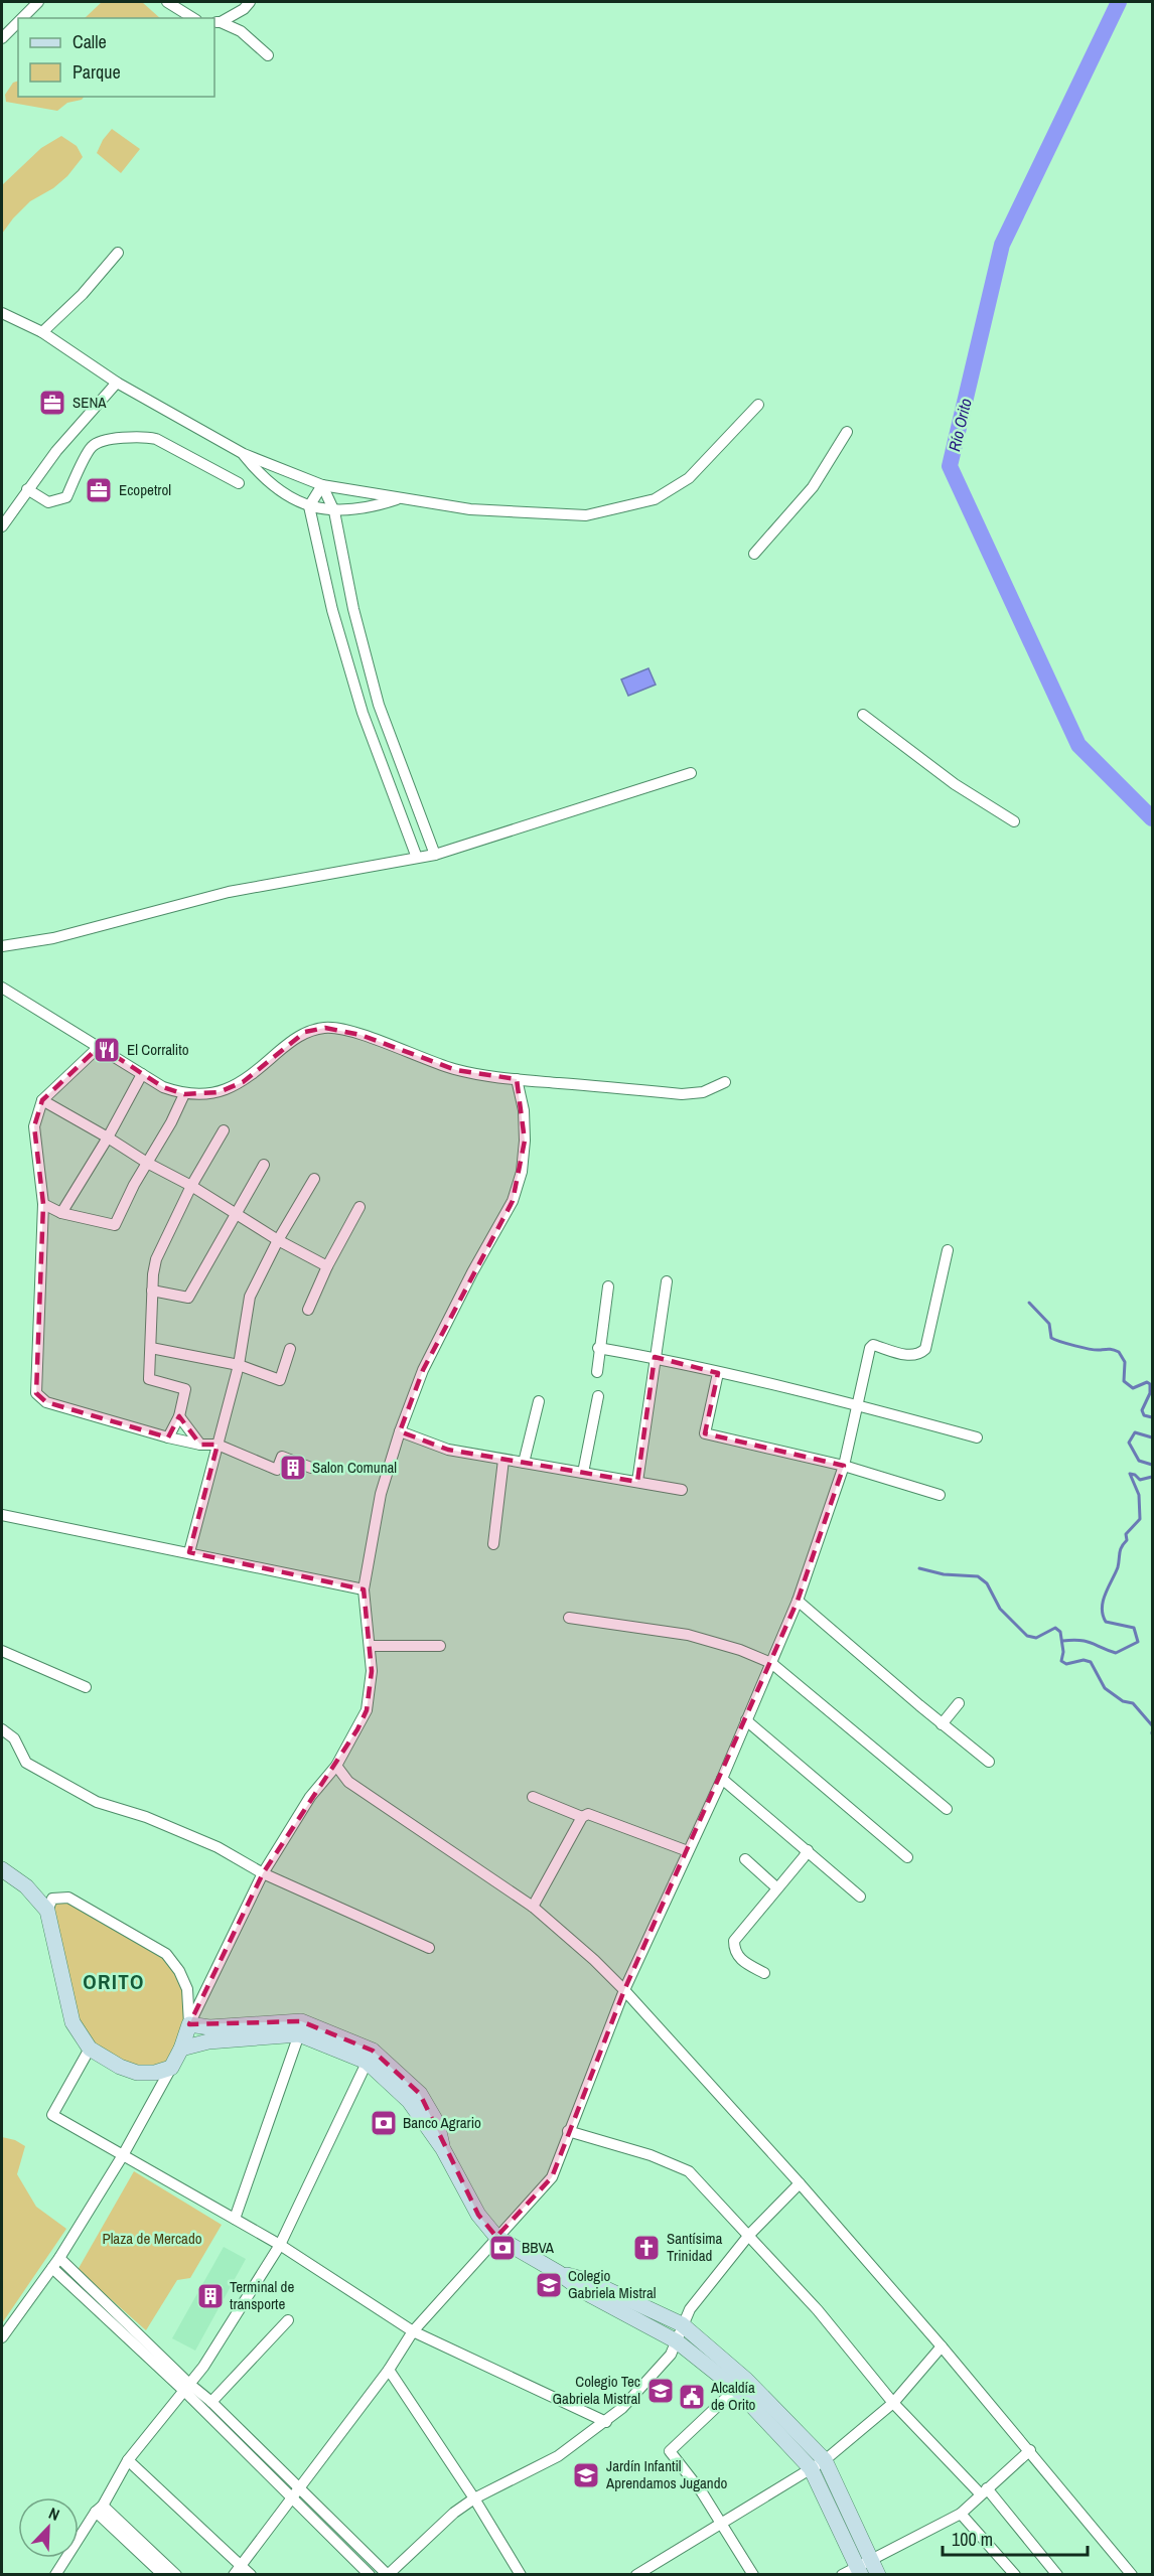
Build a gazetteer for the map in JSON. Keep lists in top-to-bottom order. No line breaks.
{"districts":["ORITO"],"water":["Río Orito"],"parks":["Plaza de Mercado"],"places":{"office":["SENA","Ecopetrol"],"restaurant":["El Corralito"],"building":["Salon Comunal","Terminal de transporte"],"bank":["Banco Agrario","BBVA"],"church":["Santísima Trinidad"],"school or university":["Colegio Gabriela Mistral","Colegio Tec Gabriela Mistral","Jardín Infantil Aprendamos Jugando"],"public building":["Alcaldía de Orito"]},"legend":["Calle","Parque"],"scale_bar":"100 m","north":"top right"}
